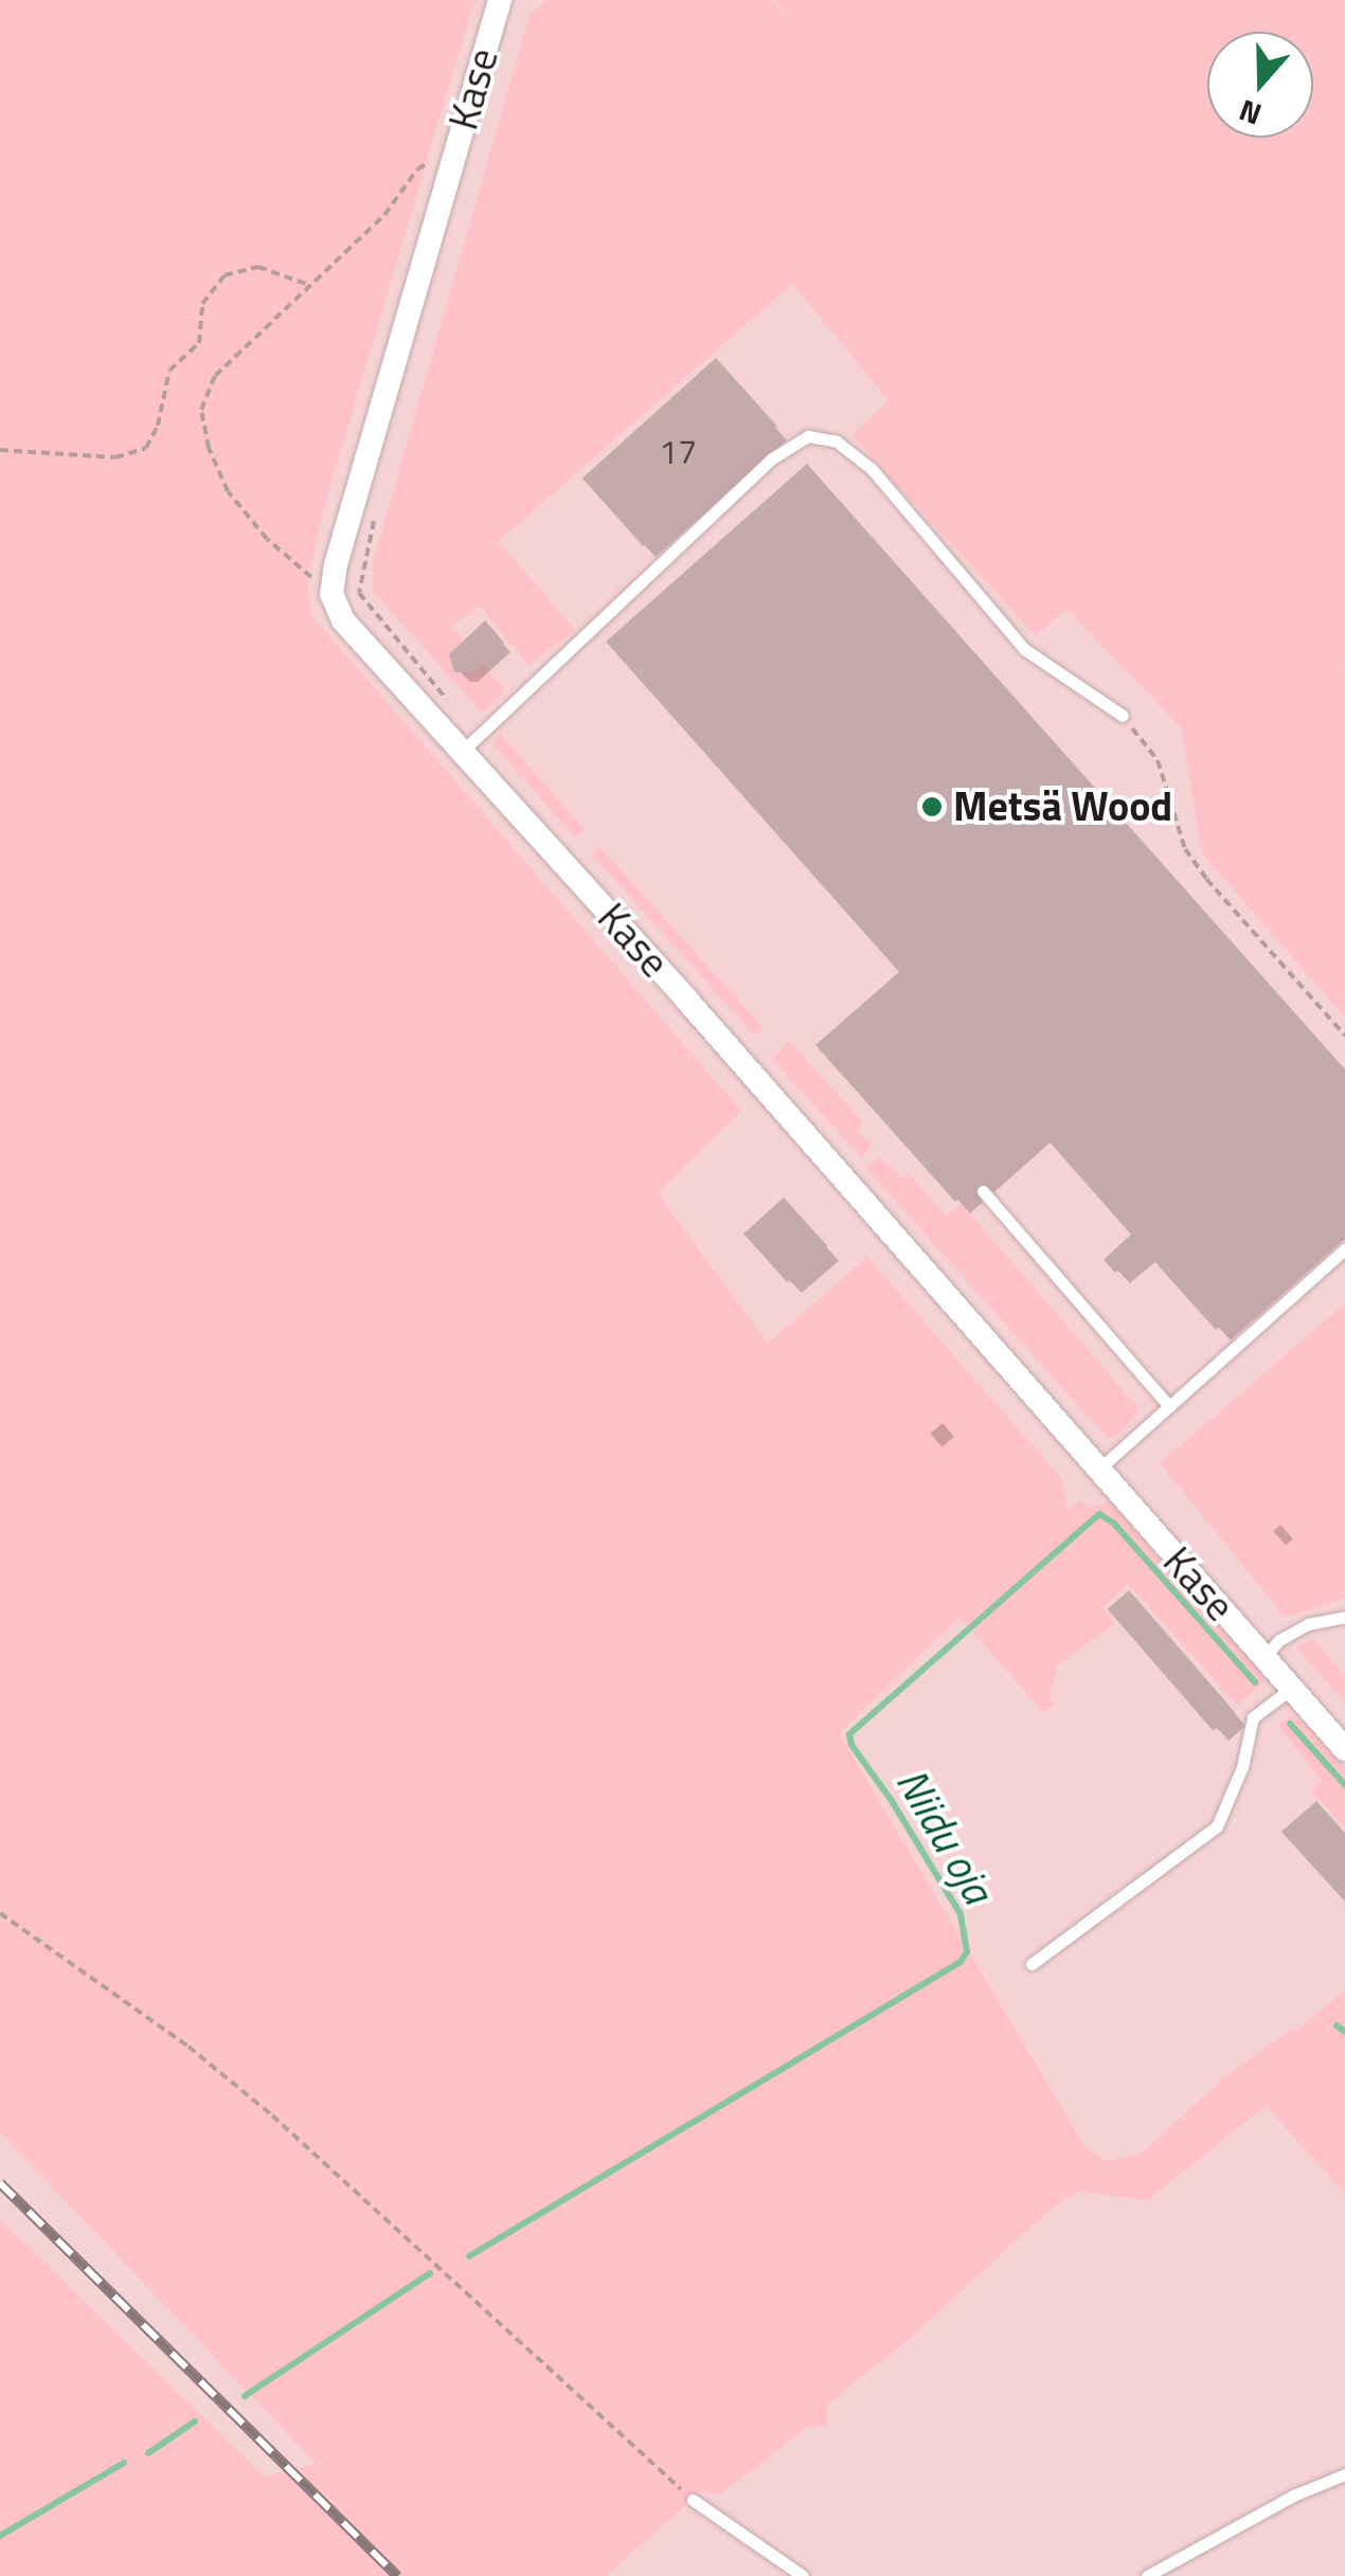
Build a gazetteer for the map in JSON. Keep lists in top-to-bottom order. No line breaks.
{"streets":{"street":["Kase"]},"water":["Niidu oja"],"places":["Metsä Wood"],"house_numbers":["17"],"north":"bottom"}
